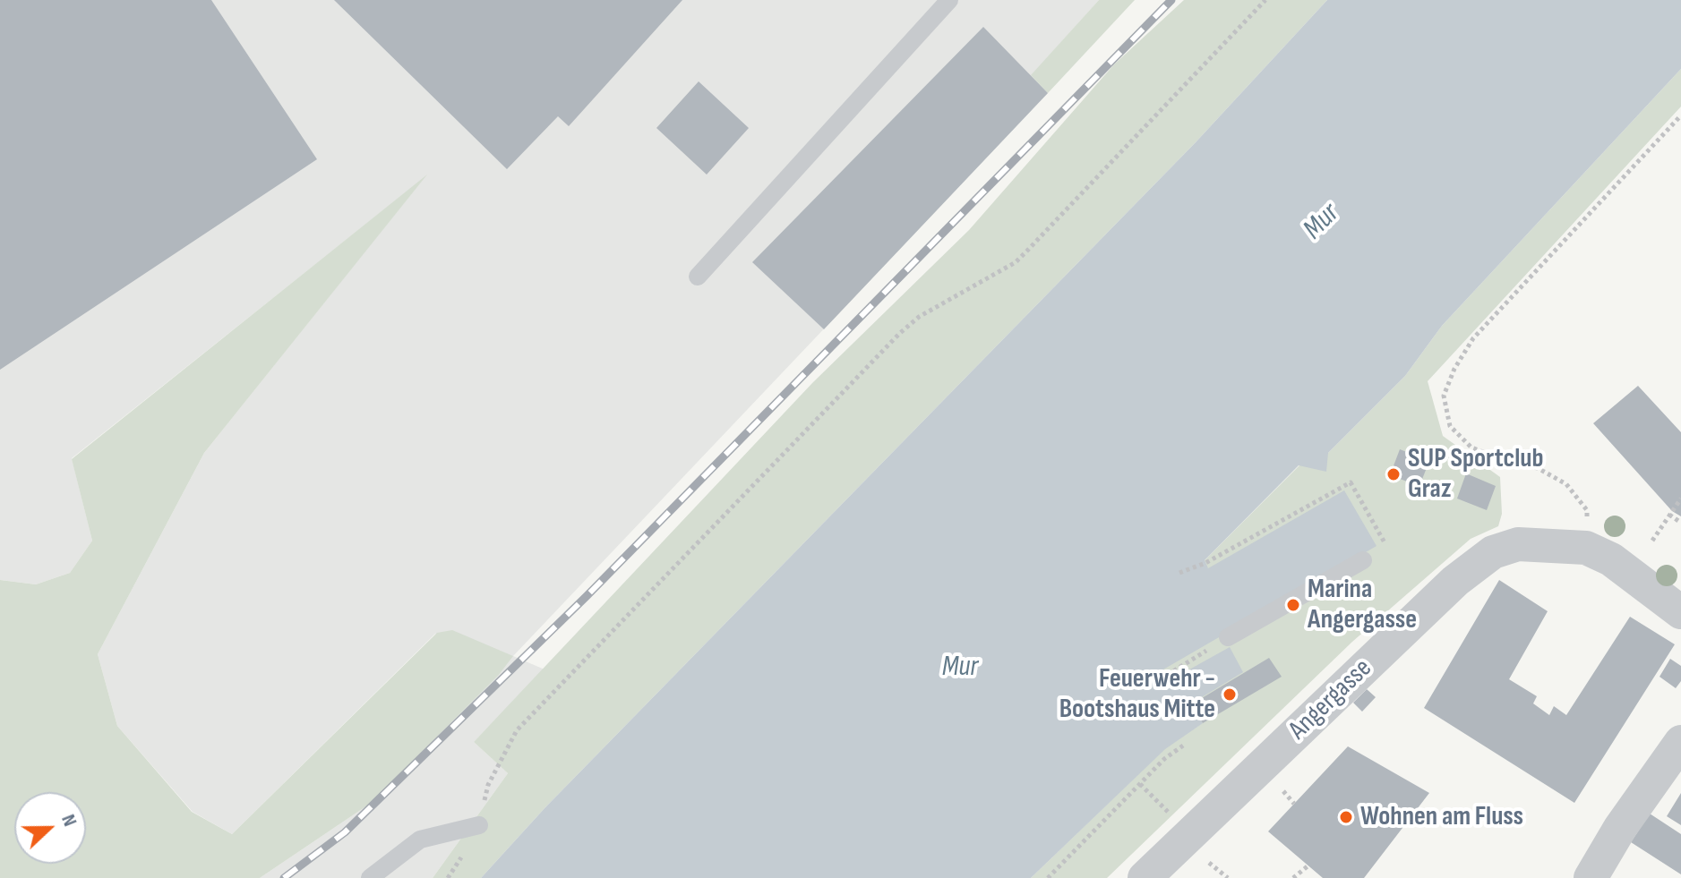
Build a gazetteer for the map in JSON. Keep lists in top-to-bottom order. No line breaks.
{"streets":{"street":["Angergasse"]},"water":["Mur"],"places":["SUP Sportclub Graz","Marina Angergasse","Feuerwehr - Bootshaus Mitte","Wohnen am Fluss"],"north":"right"}
